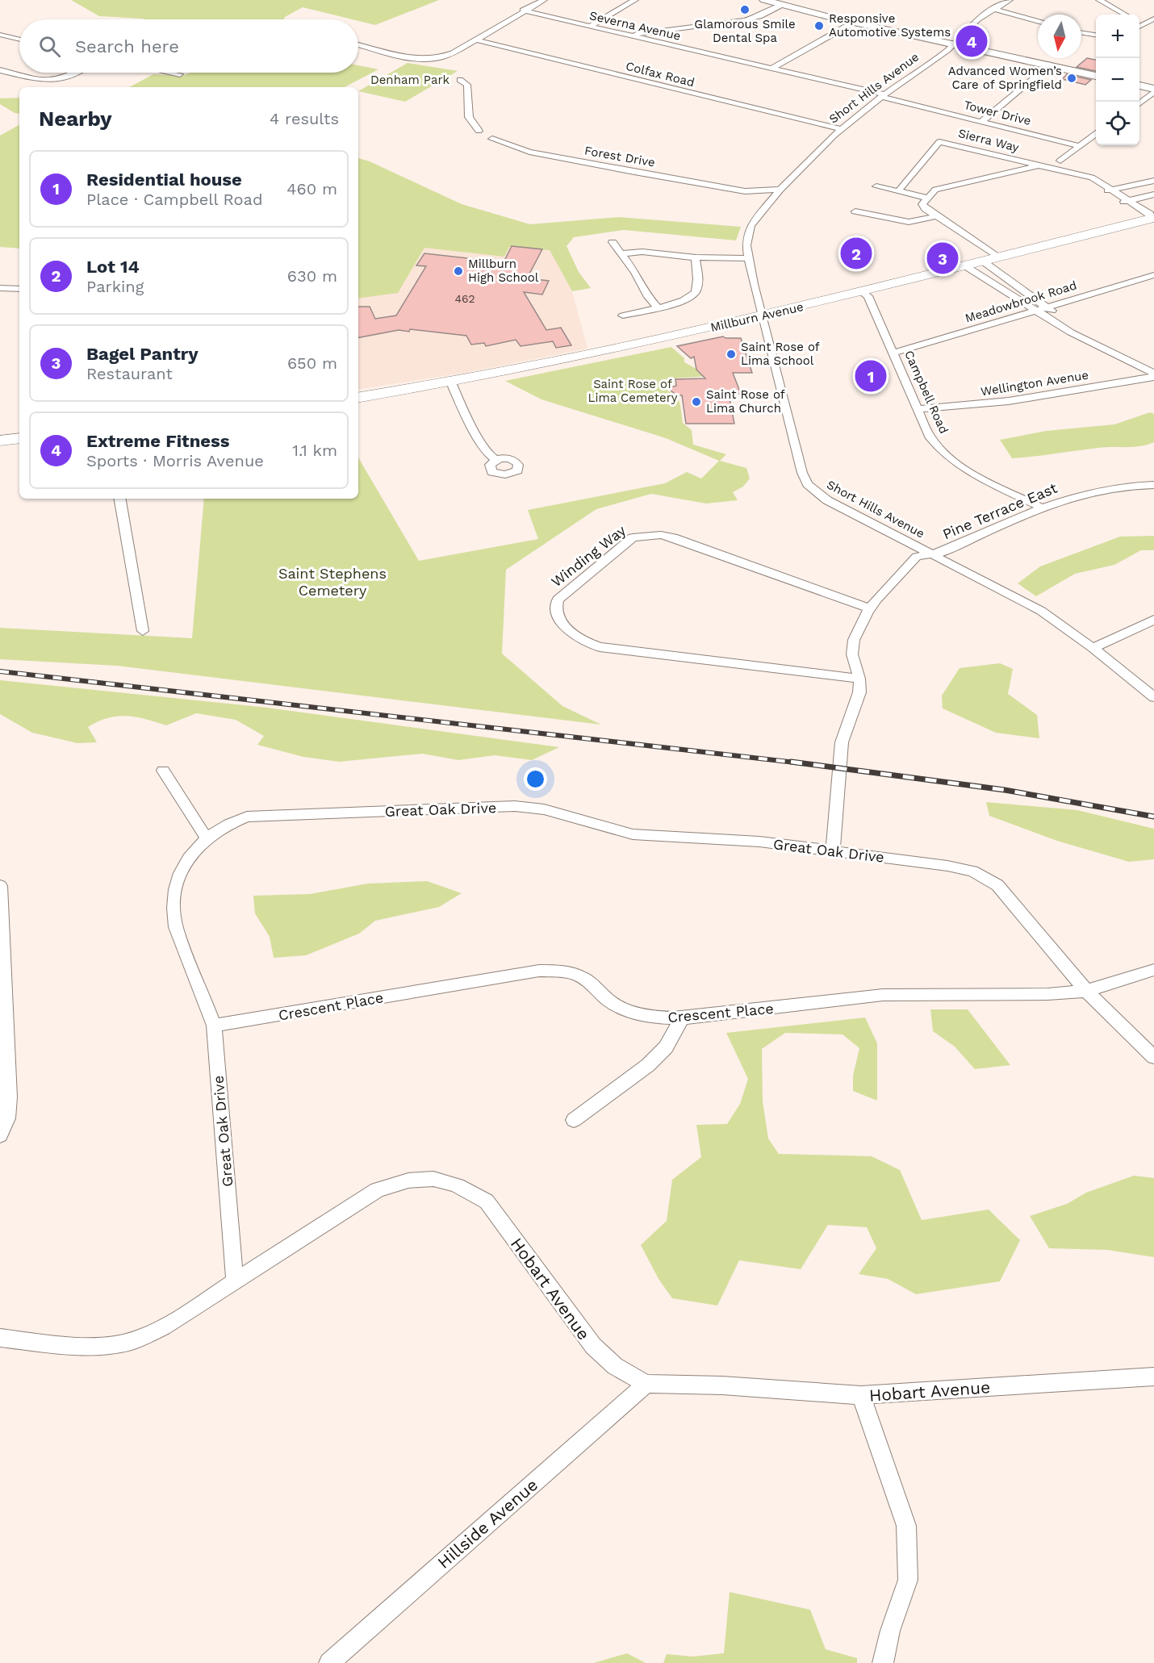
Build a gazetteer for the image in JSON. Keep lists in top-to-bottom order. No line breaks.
{"streets":{"main road":["Millburn Avenue"],"street":["Severna Avenue","Colfax Road","Short Hills Avenue","Tower Drive","Sierra Way","Forest Drive","Meadowbrook Road","Wellington Avenue","Campbell Road","Pine Terrace East","Winding Way","Great Oak Drive","Crescent Place","Hobart Avenue","Hillside Avenue"]},"crossings":[["Severna Avenue","Short Hills Avenue"],["Severna Avenue","Tower Drive"],["Colfax Road","Short Hills Avenue"],["Short Hills Avenue","Tower Drive"],["Short Hills Avenue","Forest Drive"],["Short Hills Avenue","Millburn Avenue"],["Short Hills Avenue","Pine Terrace East"],["Meadowbrook Road","Campbell Road"],["Millburn Avenue","Campbell Road"],["Wellington Avenue","Campbell Road"],["Campbell Road","Pine Terrace East"],["Pine Terrace East","Winding Way"],["Pine Terrace East","Great Oak Drive"],["Great Oak Drive","Crescent Place"],["Great Oak Drive","Hobart Avenue"],["Hobart Avenue","Hillside Avenue"]],"parks":["Denham Park","Saint Rose of Lima Cemetery","Saint Stephens Cemetery"],"places":["Glamorous Smile Dental Spa","Responsive Automotive Systems","Advanced Women’s Care of Springfield","Millburn High School","Saint Rose of Lima School","Saint Rose of Lima Church"],"house_numbers":["462"],"north":"bottom","page":{"map_buttons":["+","−"],"search":"Search here","pins":["4","2","3","1"],"heading":["Nearby","4 results"],"list":[{"mark":"1","name":"Residential house","note":"Place · Campbell Road","value":"460 m"},{"mark":"2","name":"Lot 14","note":"Parking","value":"630 m"},{"mark":"3","name":"Bagel Pantry","note":"Restaurant","value":"650 m"},{"mark":"4","name":"Extreme Fitness","note":"Sports · Morris Avenue","value":"1.1 km"}]}}
